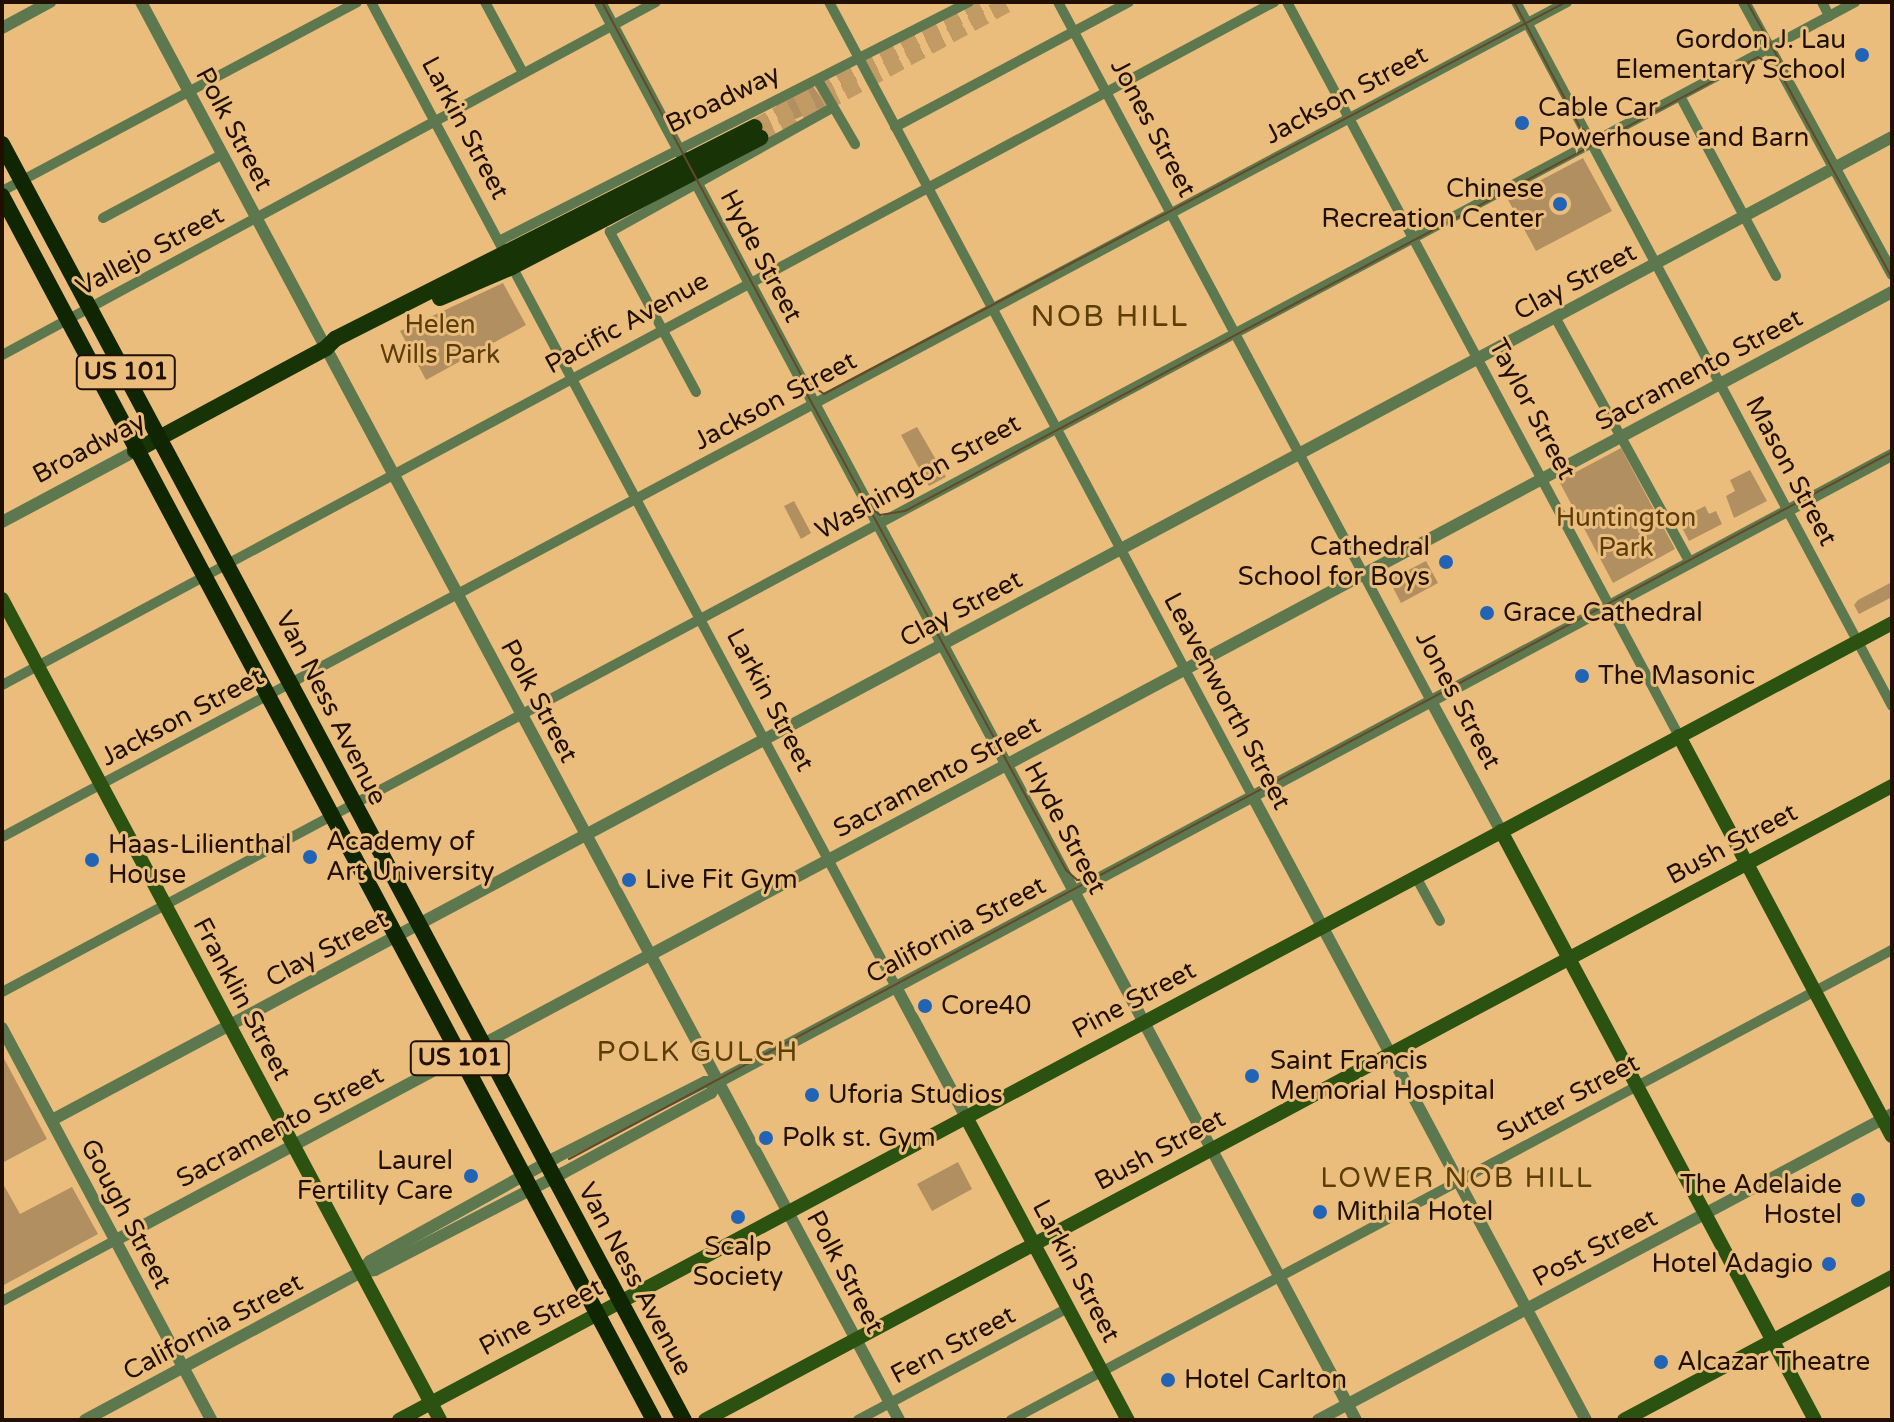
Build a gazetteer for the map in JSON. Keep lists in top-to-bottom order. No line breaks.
{"streets":{"highway":["US 101","Van Ness Avenue"],"main road":["Broadway","Larkin Street","Jones Street","Taylor Street","Bush Street","Franklin Street","Pine Street"],"street":["Jackson Street","Polk Street","Vallejo Street","Hyde Street","Clay Street","Pacific Avenue","Sacramento Street","Mason Street","Washington Street","Leavenworth Street","California Street","Sutter Street","Gough Street","Post Street","Fern Street"]},"crossings":[["Jackson Street","Larkin Street"],["Jackson Street","Jones Street"],["Jackson Street","Polk Street"],["Jackson Street","Hyde Street"],["Jackson Street","Taylor Street"],["Jackson Street","Mason Street"],["Jackson Street","Leavenworth Street"],["Jackson Street","Van Ness Avenue"],["Jackson Street","Franklin Street"],["Broadway","Larkin Street"],["Broadway","Polk Street"],["Broadway","Hyde Street"],["Broadway","Leavenworth Street"],["Broadway","Van Ness Avenue"],["Larkin Street","Vallejo Street"],["Larkin Street","Clay Street"],["Larkin Street","Pacific Avenue"],["Larkin Street","Sacramento Street"],["Larkin Street","Washington Street"],["Larkin Street","Bush Street"],["Larkin Street","California Street"],["Larkin Street","Pine Street"],["Larkin Street","Sutter Street"],["Larkin Street","Fern Street"],["Jones Street","Clay Street"],["Jones Street","Pacific Avenue"],["Jones Street","Sacramento Street"],["Jones Street","Washington Street"],["Jones Street","Bush Street"],["Jones Street","California Street"],["Jones Street","Pine Street"],["Jones Street","Sutter Street"],["Jones Street","Post Street"],["Polk Street","Vallejo Street"],["Polk Street","Clay Street"],["Polk Street","Pacific Avenue"],["Polk Street","Sacramento Street"],["Polk Street","Washington Street"],["Polk Street","Bush Street"],["Polk Street","California Street"],["Polk Street","Pine Street"],["Polk Street","Fern Street"],["Vallejo Street","Hyde Street"],["Vallejo Street","Van Ness Avenue"],["Hyde Street","Clay Street"],["Hyde Street","Pacific Avenue"],["Hyde Street","Sacramento Street"],["Hyde Street","Washington Street"],["Hyde Street","Bush Street"],["Hyde Street","California Street"],["Hyde Street","Pine Street"],["Hyde Street","Sutter Street"],["Hyde Street","Post Street"],["Clay Street","Taylor Street"],["Clay Street","Mason Street"],["Clay Street","Leavenworth Street"],["Clay Street","Van Ness Avenue"],["Clay Street","Franklin Street"],["Clay Street","Gough Street"],["Pacific Avenue","Leavenworth Street"],["Pacific Avenue","Van Ness Avenue"],["Pacific Avenue","Franklin Street"],["Sacramento Street","Taylor Street"],["Sacramento Street","Mason Street"],["Sacramento Street","Leavenworth Street"],["Sacramento Street","Van Ness Avenue"],["Sacramento Street","Franklin Street"],["Sacramento Street","Gough Street"],["Taylor Street","Washington Street"],["Taylor Street","Bush Street"],["Taylor Street","California Street"],["Taylor Street","Pine Street"],["Taylor Street","Sutter Street"],["Taylor Street","Post Street"],["Mason Street","Washington Street"],["Mason Street","California Street"],["Mason Street","Pine Street"],["Washington Street","Leavenworth Street"],["Washington Street","Van Ness Avenue"],["Washington Street","Franklin Street"],["Leavenworth Street","Bush Street"],["Leavenworth Street","California Street"],["Leavenworth Street","Pine Street"],["Leavenworth Street","Sutter Street"],["Leavenworth Street","Post Street"],["Van Ness Avenue","California Street"],["Van Ness Avenue","Pine Street"],["California Street","Franklin Street"],["California Street","Gough Street"],["Franklin Street","Pine Street"]],"districts":["NOB HILL","POLK GULCH","LOWER NOB HILL"],"parks":["Helen Wills Park","Huntington Park"],"places":["Gordon J. Lau Elementary School","Cable Car Powerhouse and Barn","Chinese Recreation Center","Cathedral School for Boys","Grace Cathedral","The Masonic","Academy of Art University","Haas-Lilienthal House","Live Fit Gym","Core40","Saint Francis Memorial Hospital","Uforia Studios","Polk st. Gym","Laurel Fertility Care","The Adelaide Hostel","Mithila Hotel","Scalp Society","Hotel Adagio","Alcazar Theatre","Hotel Carlton"]}
